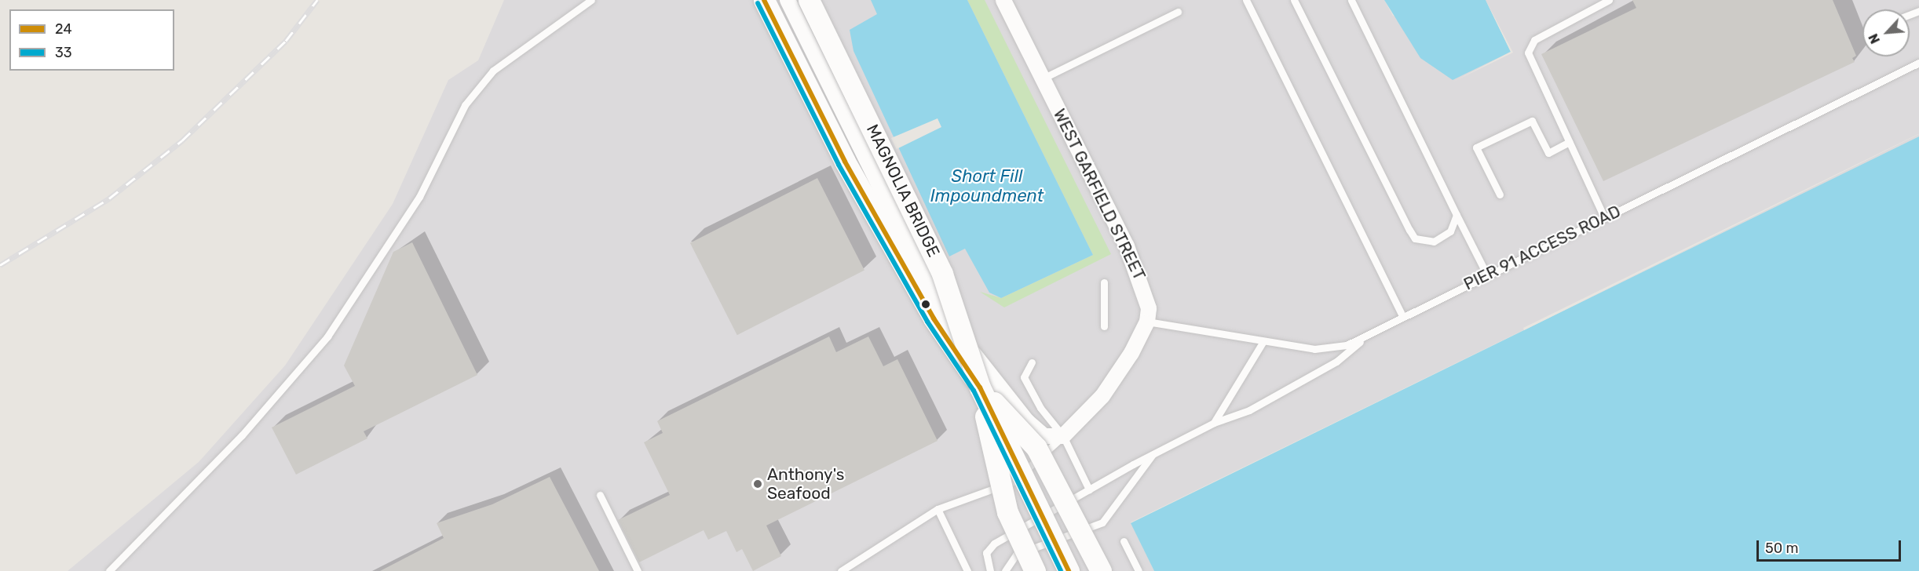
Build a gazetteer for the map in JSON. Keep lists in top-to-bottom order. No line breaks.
{"streets":{"main road":["MAGNOLIA BRIDGE"],"street":["WEST GARFIELD STREET"],"lane":["PIER 91 ACCESS ROAD"]},"crossings":[["WEST GARFIELD STREET","PIER 91 ACCESS ROAD"]],"water":["Short Fill Impoundment"],"places":["Anthony's Seafood"],"lines":["transit line 24","transit line 33"],"legend":["24","33"],"scale_bar":"50 m","north":"bottom left"}
